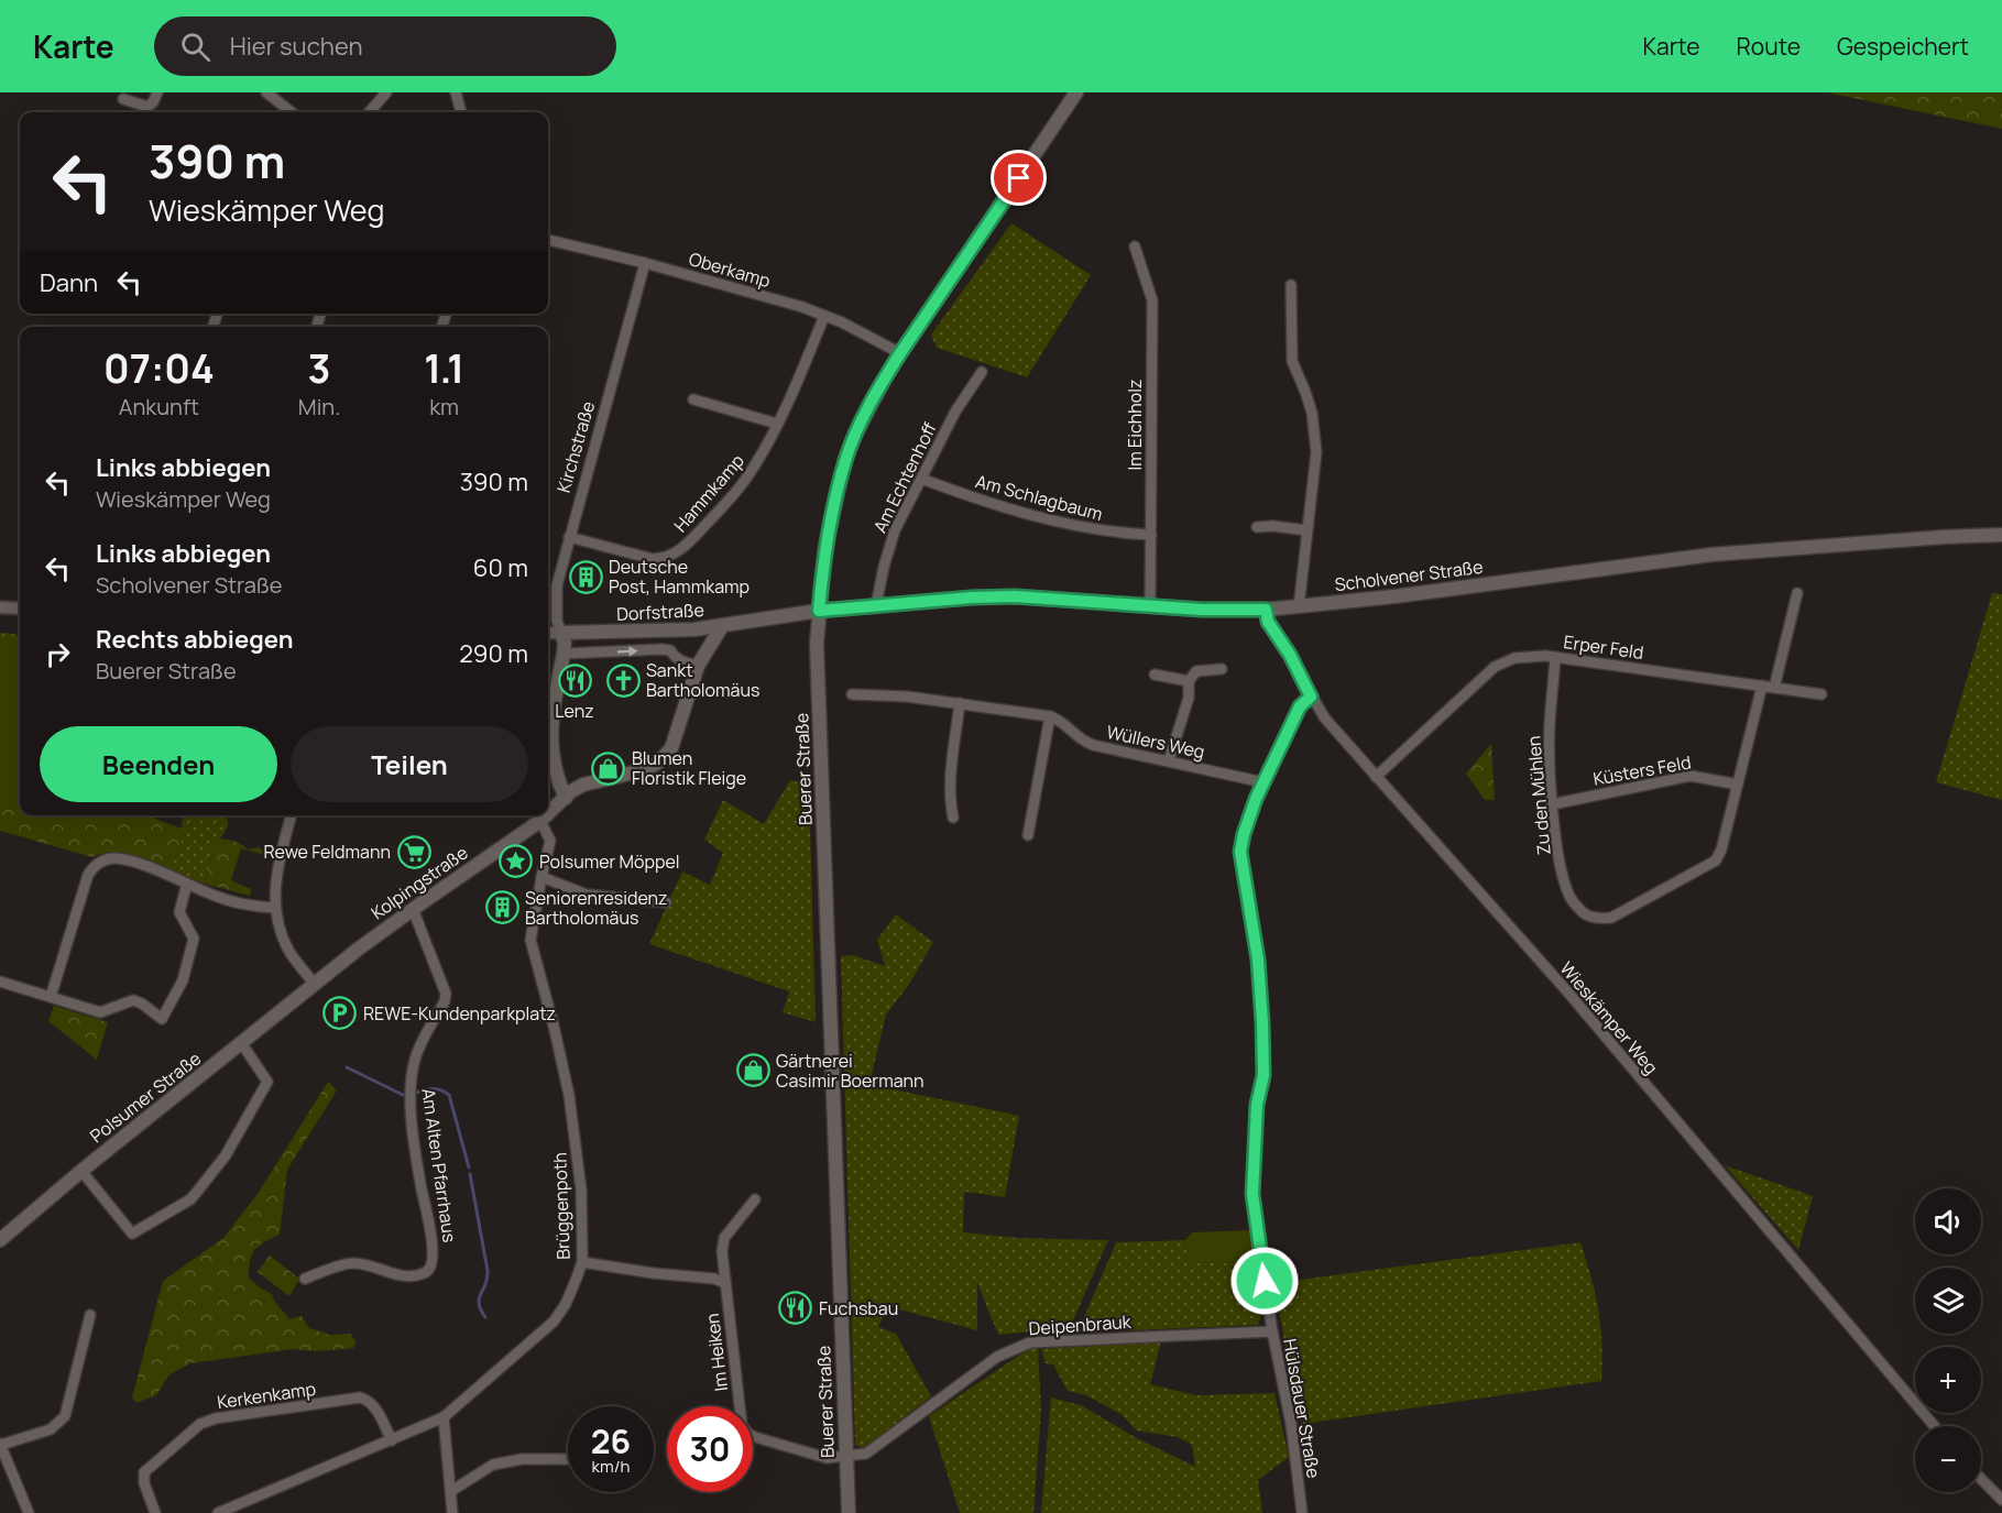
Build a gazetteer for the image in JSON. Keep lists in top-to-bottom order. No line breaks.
{"streets":{"main road":["Kirchstraße","Scholvener Straße","Dorfstraße","Buerer Straße","Kolpingstraße","Polsumer Straße"],"street":["Oberkamp","Im Eichholz","Am Echtenhoff","Hammkamp","Am Schlagbaum","Erper Feld","Wüllers Weg","Küsters Feld","Zu den Mühlen","Wieskämper Weg","Am Alten Pfarrhaus","Brüggenpoth","Deipenbrauk","Im Heiken","Kerkenkamp","Hülsdauer Straße"]},"crossings":[["Oberkamp","Kirchstraße"],["Oberkamp","Hammkamp"],["Oberkamp","Buerer Straße"],["Im Eichholz","Am Schlagbaum"],["Im Eichholz","Scholvener Straße"],["Kirchstraße","Hammkamp"],["Kirchstraße","Dorfstraße"],["Kirchstraße","Kolpingstraße"],["Am Echtenhoff","Am Schlagbaum"],["Am Echtenhoff","Scholvener Straße"],["Scholvener Straße","Dorfstraße"],["Scholvener Straße","Buerer Straße"],["Scholvener Straße","Wieskämper Weg"],["Dorfstraße","Buerer Straße"],["Dorfstraße","Kolpingstraße"],["Erper Feld","Zu den Mühlen"],["Erper Feld","Wieskämper Weg"],["Wüllers Weg","Hülsdauer Straße"],["Buerer Straße","Deipenbrauk"],["Buerer Straße","Im Heiken"],["Küsters Feld","Zu den Mühlen"],["Kolpingstraße","Polsumer Straße"],["Kolpingstraße","Am Alten Pfarrhaus"],["Kolpingstraße","Brüggenpoth"],["Wieskämper Weg","Hülsdauer Straße"],["Brüggenpoth","Kerkenkamp"],["Deipenbrauk","Im Heiken"],["Deipenbrauk","Hülsdauer Straße"]],"places":{"building":["Deutsche Post, Hammkamp","Seniorenresidenz Bartholomäus"],"restaurant":["Lenz","Fuchsbau"],"church":["Sankt Bartholomäus"],"shop":["Blumen Floristik Fleige","Gärtnerei Casimir Boermann"],"supermarket":["Rewe Feldmann"],"place":["Polsumer Möppel"],"parking":["REWE-Kundenparkplatz"]},"page":{"header":"Karte","search":"Hier suchen","nav":["Karte","Route","Gespeichert"],"turn":["390 m","Wieskämper Weg"],"then":"Dann","eta":["07:04","Ankunft","3","Min.","1.1","km"],"list":[{"name":"Links abbiegen","note":"Wieskämper Weg","value":"390 m"},{"name":"Links abbiegen","note":"Scholvener Straße","value":"60 m"},{"name":"Rechts abbiegen","note":"Buerer Straße","value":"290 m"}],"buttons":["Beenden","Teilen"],"map_buttons":["+","−"],"speed":"26 km/h","limit":"30"}}
